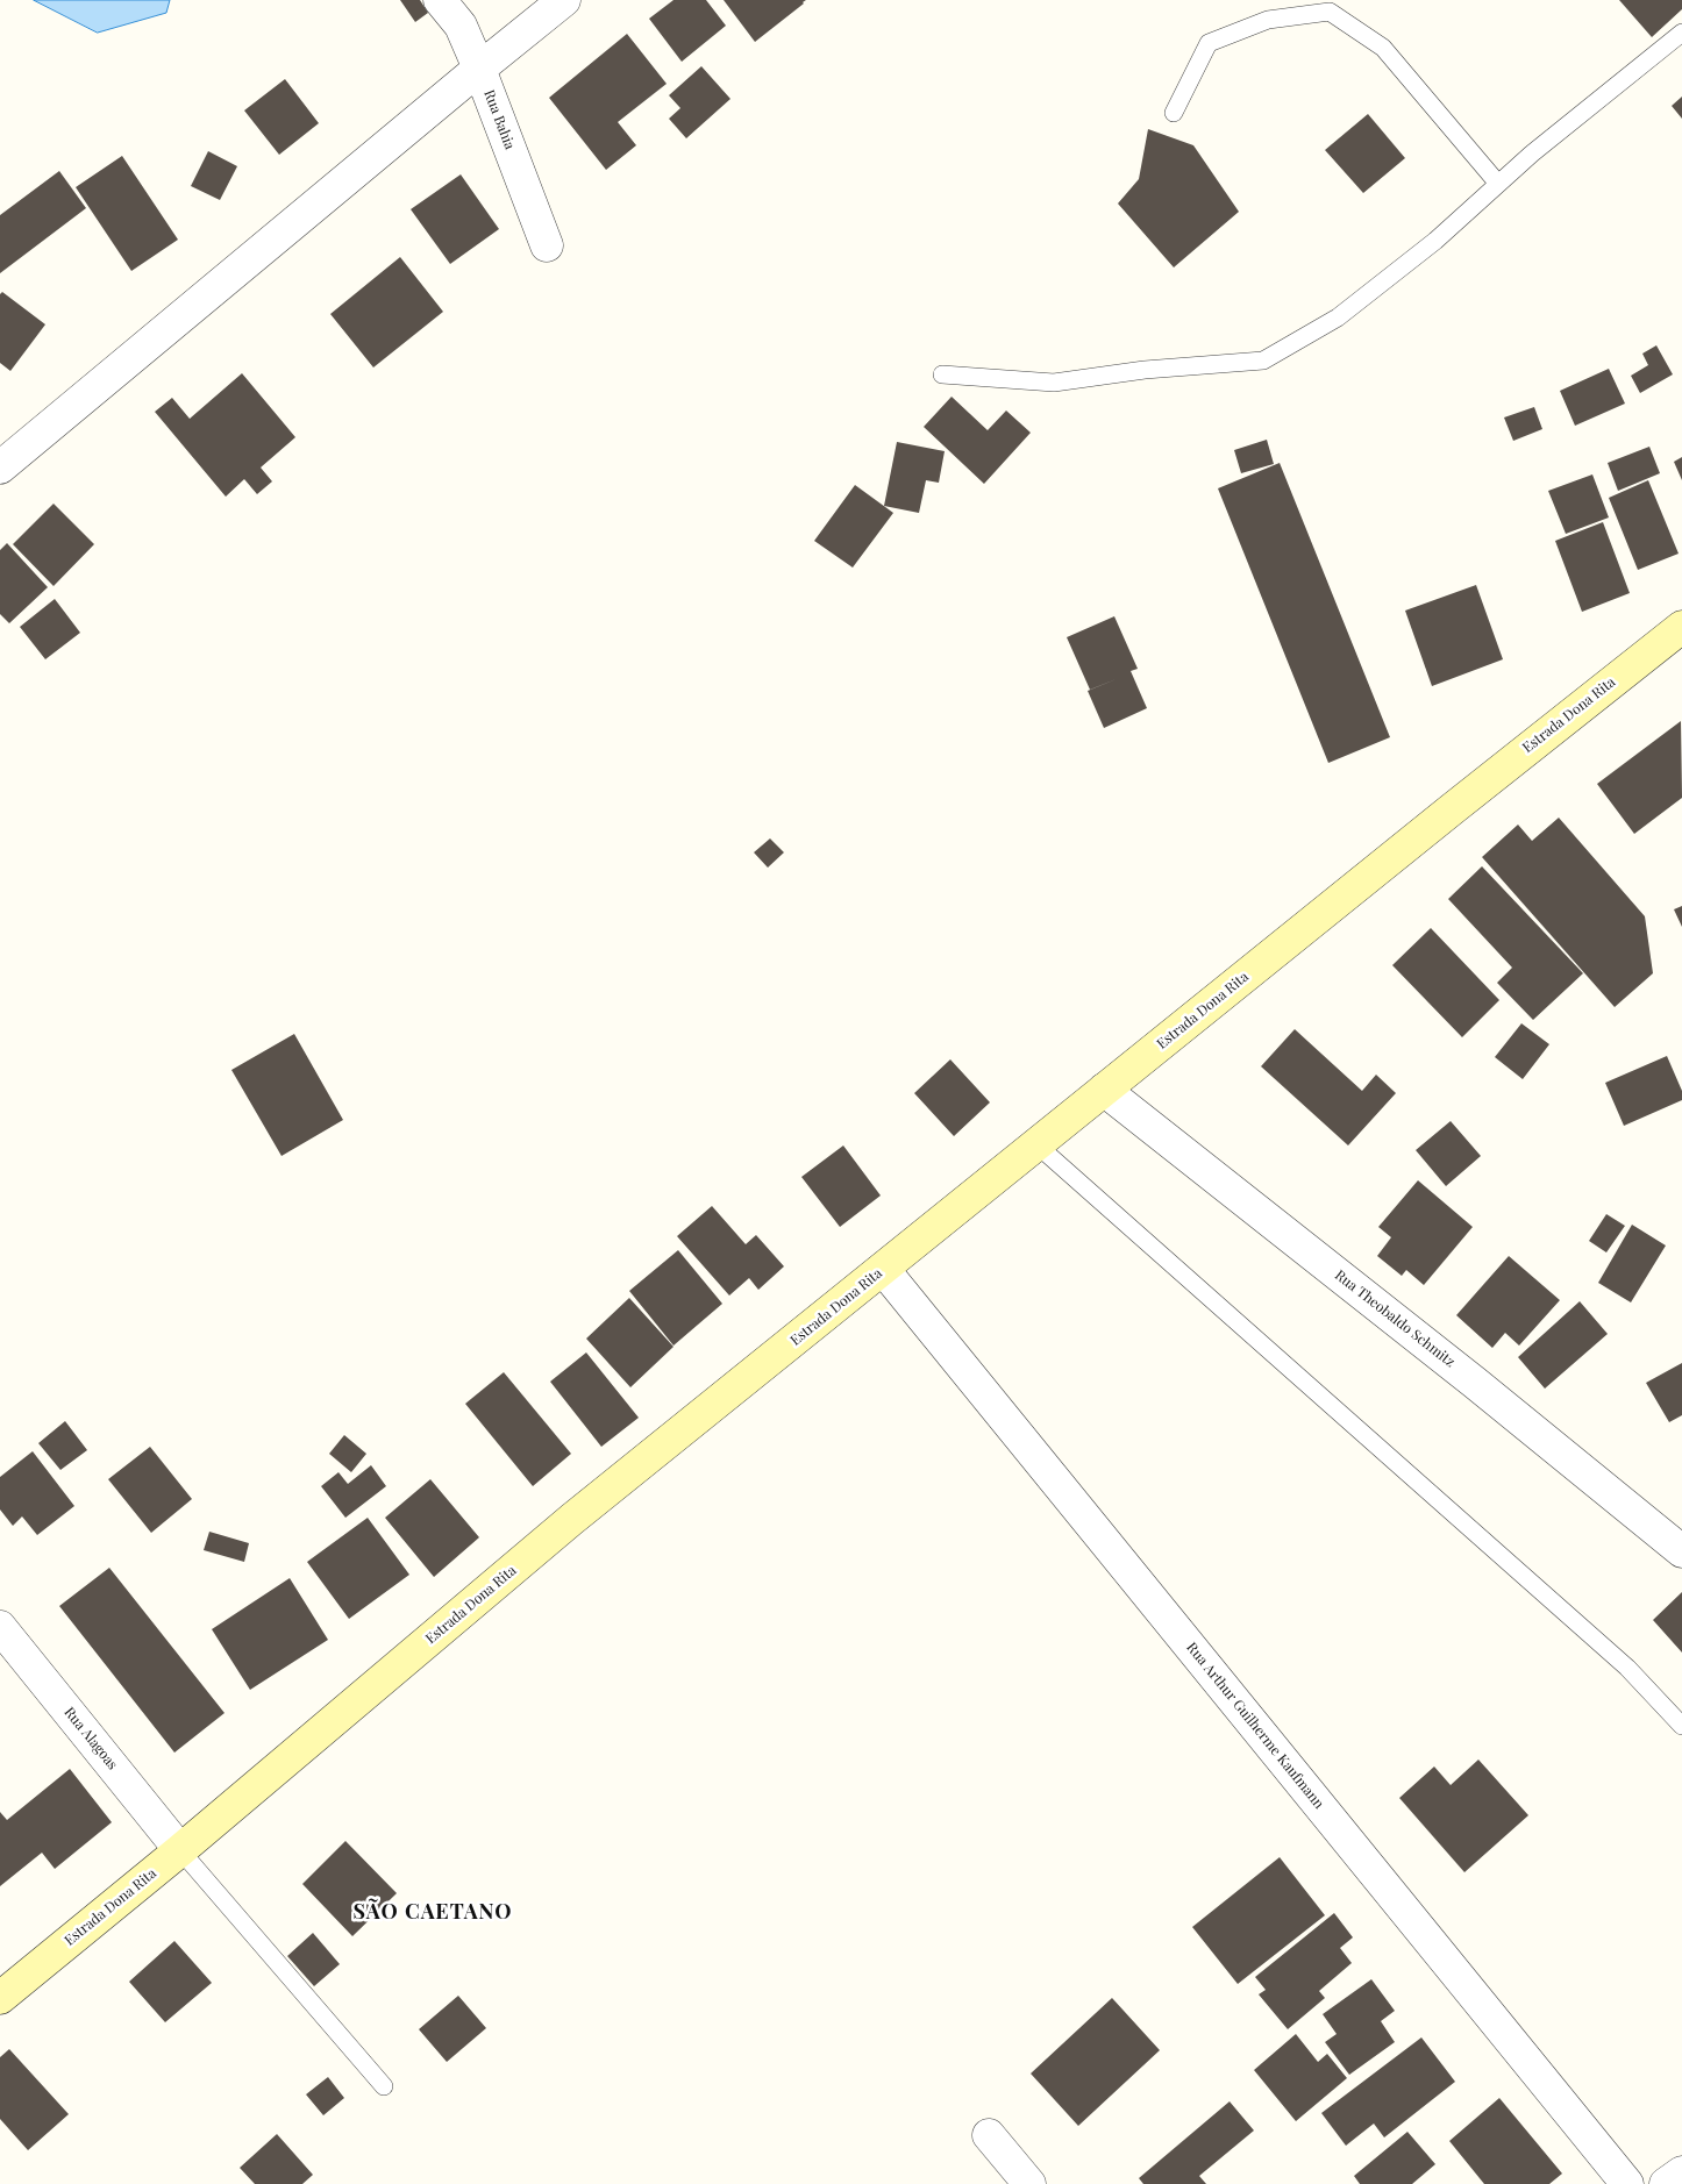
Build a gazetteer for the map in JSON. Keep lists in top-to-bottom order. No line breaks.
{"streets":{"main road":["Estrada Dona Rita"],"street":["Rua Bahia","Rua Theobaldo Schmitz","Rua Arthur Guilherme Kaufmann","Rua Alagoas"]},"crossings":[["Estrada Dona Rita","Rua Theobaldo Schmitz"],["Estrada Dona Rita","Rua Arthur Guilherme Kaufmann"],["Estrada Dona Rita","Rua Alagoas"]],"districts":["SÃO CAETANO"]}
